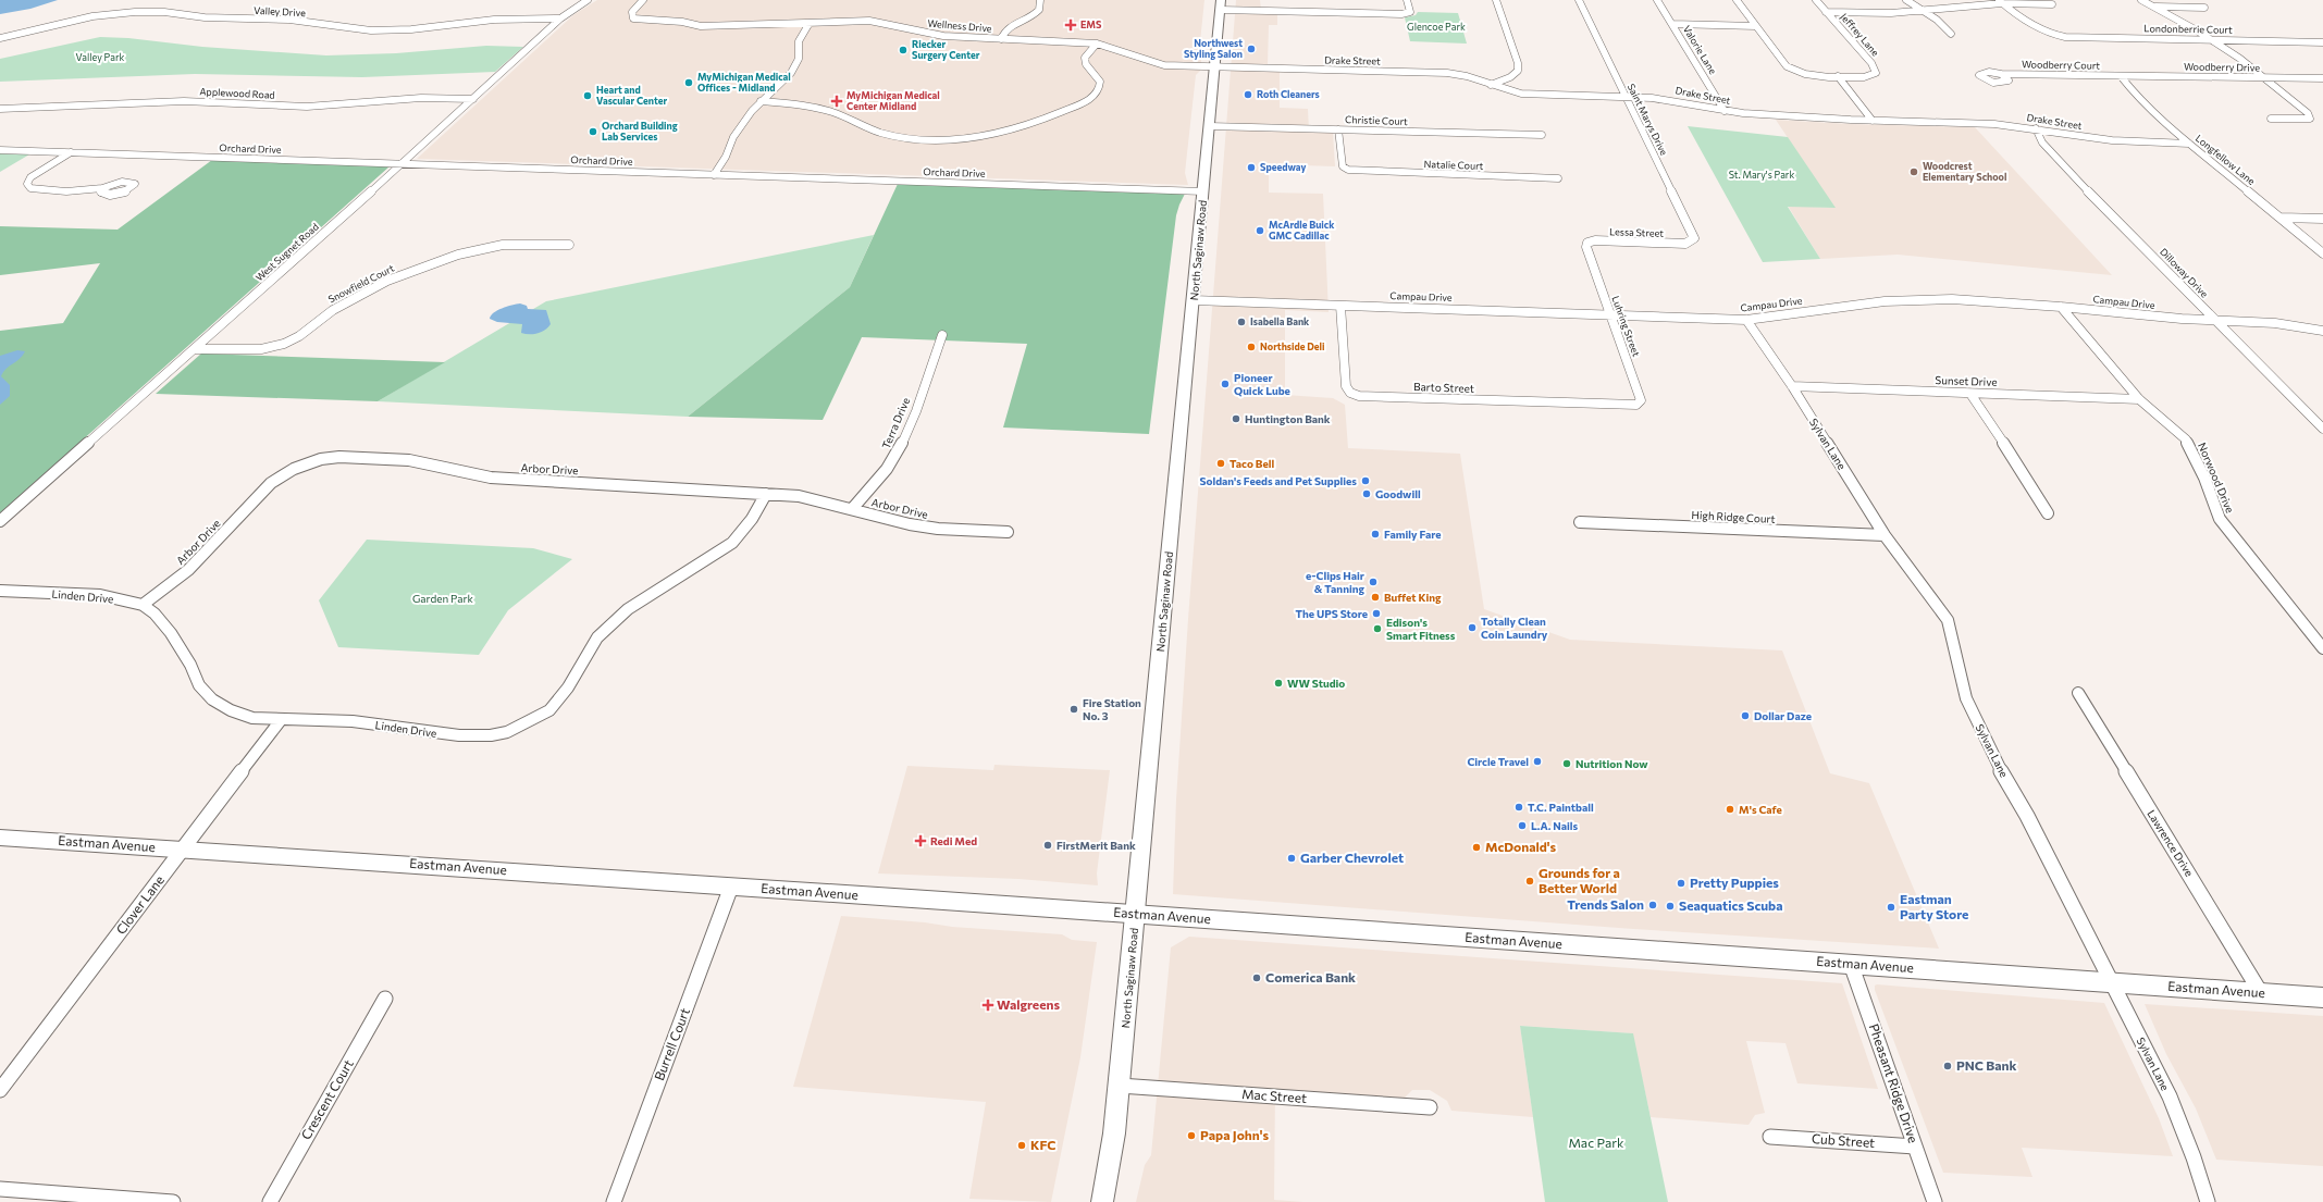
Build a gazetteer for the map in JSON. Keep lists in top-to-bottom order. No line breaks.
{"streets":{"main road":["North Saginaw Road","Eastman Avenue"],"street":["Valley Drive","Wellness Drive","Londonberrie Court","Jeffrey Lane","Valorie Lane","Drake Street","Woodberry Court","Woodberry Drive","Applewood Road","Saint Marys Drive","Christie Court","Orchard Drive","Longfellow Lane","Natalie Court","Lessa Street","West Sugnet Road","Dilloway Drive","Snowfield Court","Campau Drive","Luhring Street","Sunset Drive","Barto Street","Terra Drive","Sylvan Lane","Arbor Drive","Norwood Drive","High Ridge Court","Linden Drive","Lawrence Drive","Clover Lane","Burrell Court","Pheasant Ridge Drive","Mac Street","Crescent Court","Cub Street"]},"crossings":[["Valley Drive","West Sugnet Road"],["Wellness Drive","Drake Street"],["Wellness Drive","North Saginaw Road"],["Valorie Lane","Drake Street"],["Drake Street","Saint Marys Drive"],["Drake Street","Longfellow Lane"],["Drake Street","North Saginaw Road"],["Drake Street","Dilloway Drive"],["Woodberry Court","Woodberry Drive"],["Woodberry Court","Longfellow Lane"],["Woodberry Drive","Longfellow Lane"],["Applewood Road","West Sugnet Road"],["Saint Marys Drive","Lessa Street"],["Christie Court","Natalie Court"],["Christie Court","North Saginaw Road"],["Orchard Drive","North Saginaw Road"],["Orchard Drive","West Sugnet Road"],["Lessa Street","Luhring Street"],["North Saginaw Road","Campau Drive"],["North Saginaw Road","Eastman Avenue"],["North Saginaw Road","Mac Street"],["West Sugnet Road","Snowfield Court"],["Dilloway Drive","Campau Drive"],["Campau Drive","Luhring Street"],["Campau Drive","Barto Street"],["Campau Drive","Sylvan Lane"],["Campau Drive","Norwood Drive"],["Luhring Street","Barto Street"],["Sunset Drive","Sylvan Lane"],["Sunset Drive","Norwood Drive"],["Terra Drive","Arbor Drive"],["Sylvan Lane","High Ridge Court"],["Sylvan Lane","Eastman Avenue"],["Arbor Drive","Linden Drive"],["Linden Drive","Clover Lane"],["Lawrence Drive","Eastman Avenue"],["Eastman Avenue","Clover Lane"],["Eastman Avenue","Burrell Court"],["Eastman Avenue","Pheasant Ridge Drive"],["Pheasant Ridge Drive","Cub Street"]],"parks":["Glencoe Park","Valley Park","St. Mary's Park","Garden Park","Mac Park"],"places":{"health":["EMS","MyMichigan Medical Center Midland","Redi Med","Walgreens"],"other":["Northwest Styling Salon","Riecker Surgery Center","MyMichigan Medical Offices - Midland","Roth Cleaners","Heart and Vascular Center","Orchard Building Lab Services","Speedway","Woodcrest Elementary School","McArdle Buick GMC Cadillac","Isabella Bank","Northside Deli","Pioneer Quick Lube","Huntington Bank","Taco Bell","Soldan's Feeds and Pet Supplies","Goodwill","Family Fare","e-Clips Hair & Tanning","Buffet King","The UPS Store","Totally Clean Coin Laundry","Edison's Smart Fitness","WW Studio","Fire Station No. 3","Dollar Daze","Circle Travel","Nutrition Now","T.C. Paintball","M's Cafe","L.A. Nails","FirstMerit Bank","McDonald's","Garber Chevrolet","Grounds for a Better World","Pretty Puppies","Trends Salon","Seaquatics Scuba","Eastman Party Store","Comerica Bank","PNC Bank","Papa John's","KFC"]}}
